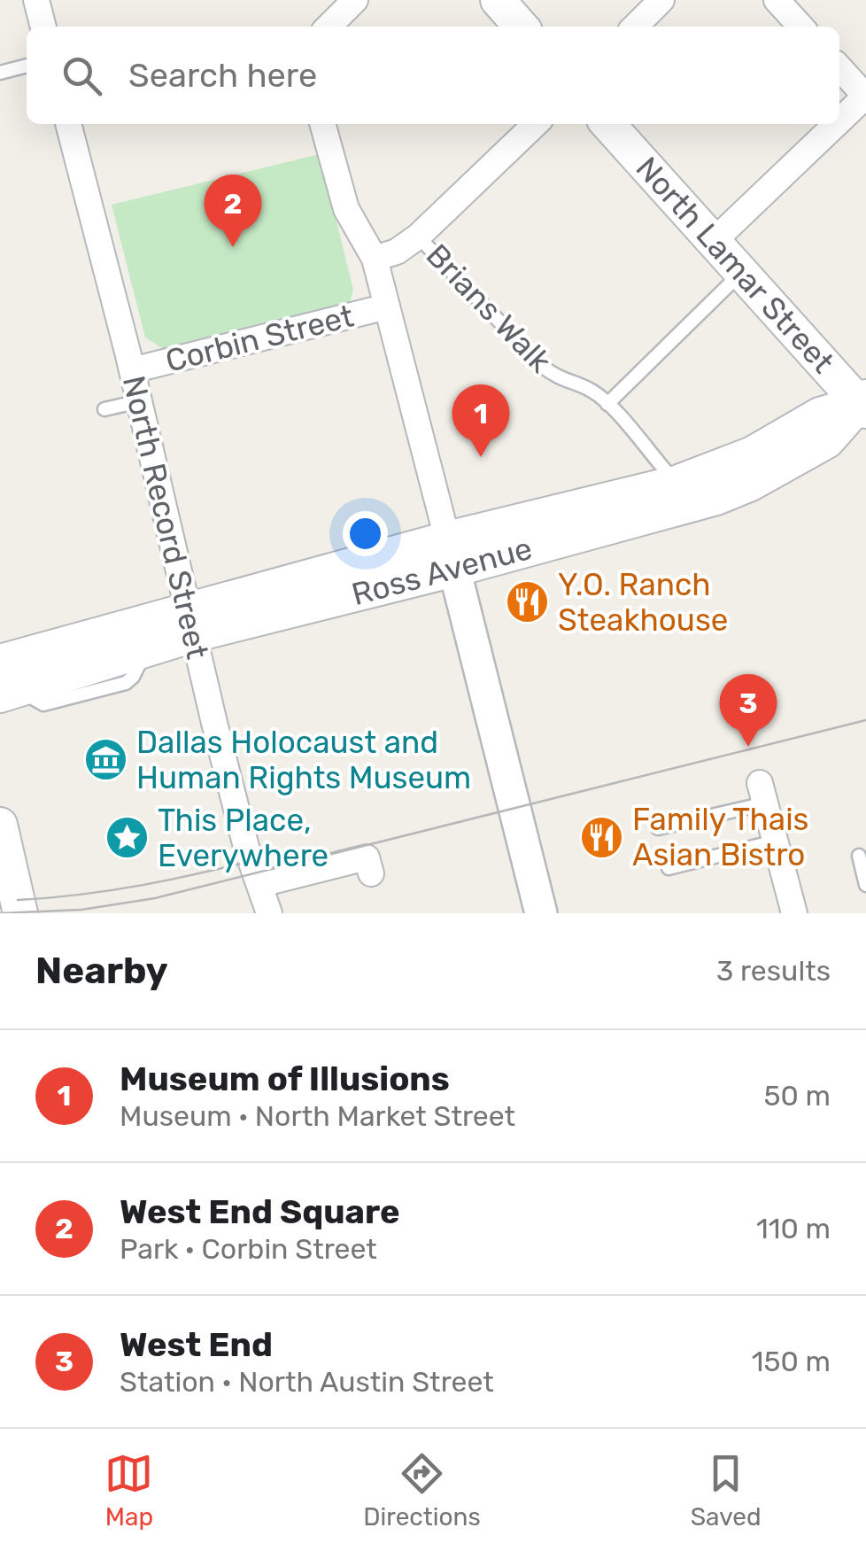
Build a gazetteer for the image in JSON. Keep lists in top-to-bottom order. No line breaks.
{"streets":{"main road":["North Lamar Street","Ross Avenue"],"street":["Corbin Street","North Record Street"],"lane":["Brians Walk"]},"crossings":[["North Lamar Street","Ross Avenue"],["Brians Walk","Ross Avenue"],["Corbin Street","North Record Street"],["North Record Street","Ross Avenue"]],"places":{"restaurant":["Y.O. Ranch Steakhouse","Family Thais Asian Bistro"],"museum":["Dallas Holocaust and Human Rights Museum"],"place":["This Place, Everywhere"]},"page":{"search":"Search here","pins":["2","1","3"],"heading":["Nearby","3 results"],"list":[{"mark":"1","name":"Museum of Illusions","note":"Museum · North Market Street","value":"50 m"},{"mark":"2","name":"West End Square","note":"Park · Corbin Street","value":"110 m"},{"mark":"3","name":"West End","note":"Station · North Austin Street","value":"150 m"}],"nav":["Map","Directions","Saved"]}}
